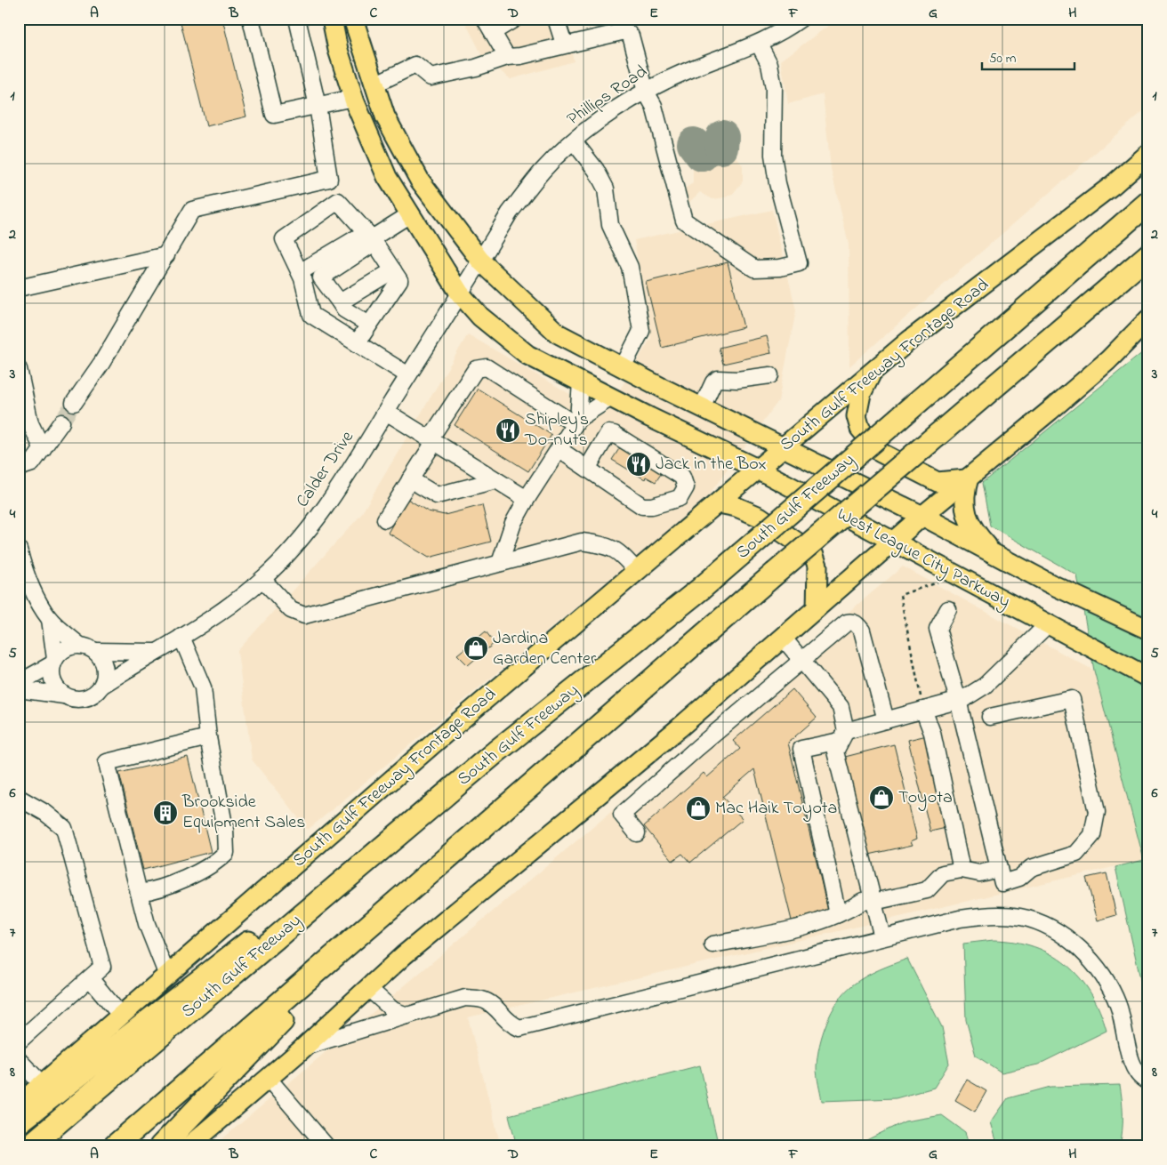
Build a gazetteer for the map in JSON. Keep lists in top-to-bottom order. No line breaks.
{"streets":{"highway":["South Gulf Freeway"],"main road":["South Gulf Freeway Frontage Road","West League City Parkway"],"street":["Phillips Road","Calder Drive"]},"crossings":[["Phillips Road","Calder Drive"],["Phillips Road","West League City Parkway"],["South Gulf Freeway Frontage Road","West League City Parkway"],["Calder Drive","West League City Parkway"]],"places":{"restaurant":["Shipley's Do-nuts","Jack in the Box"],"shop":["Jardina Garden Center","Toyota","Mac Haik Toyota"],"building":["Brookside Equipment Sales"]},"scale_bar":"50 m","grid":{"columns":["A","B","C","D","E","F","G","H"],"rows":["1","2","3","4","5","6","7","8"]}}
